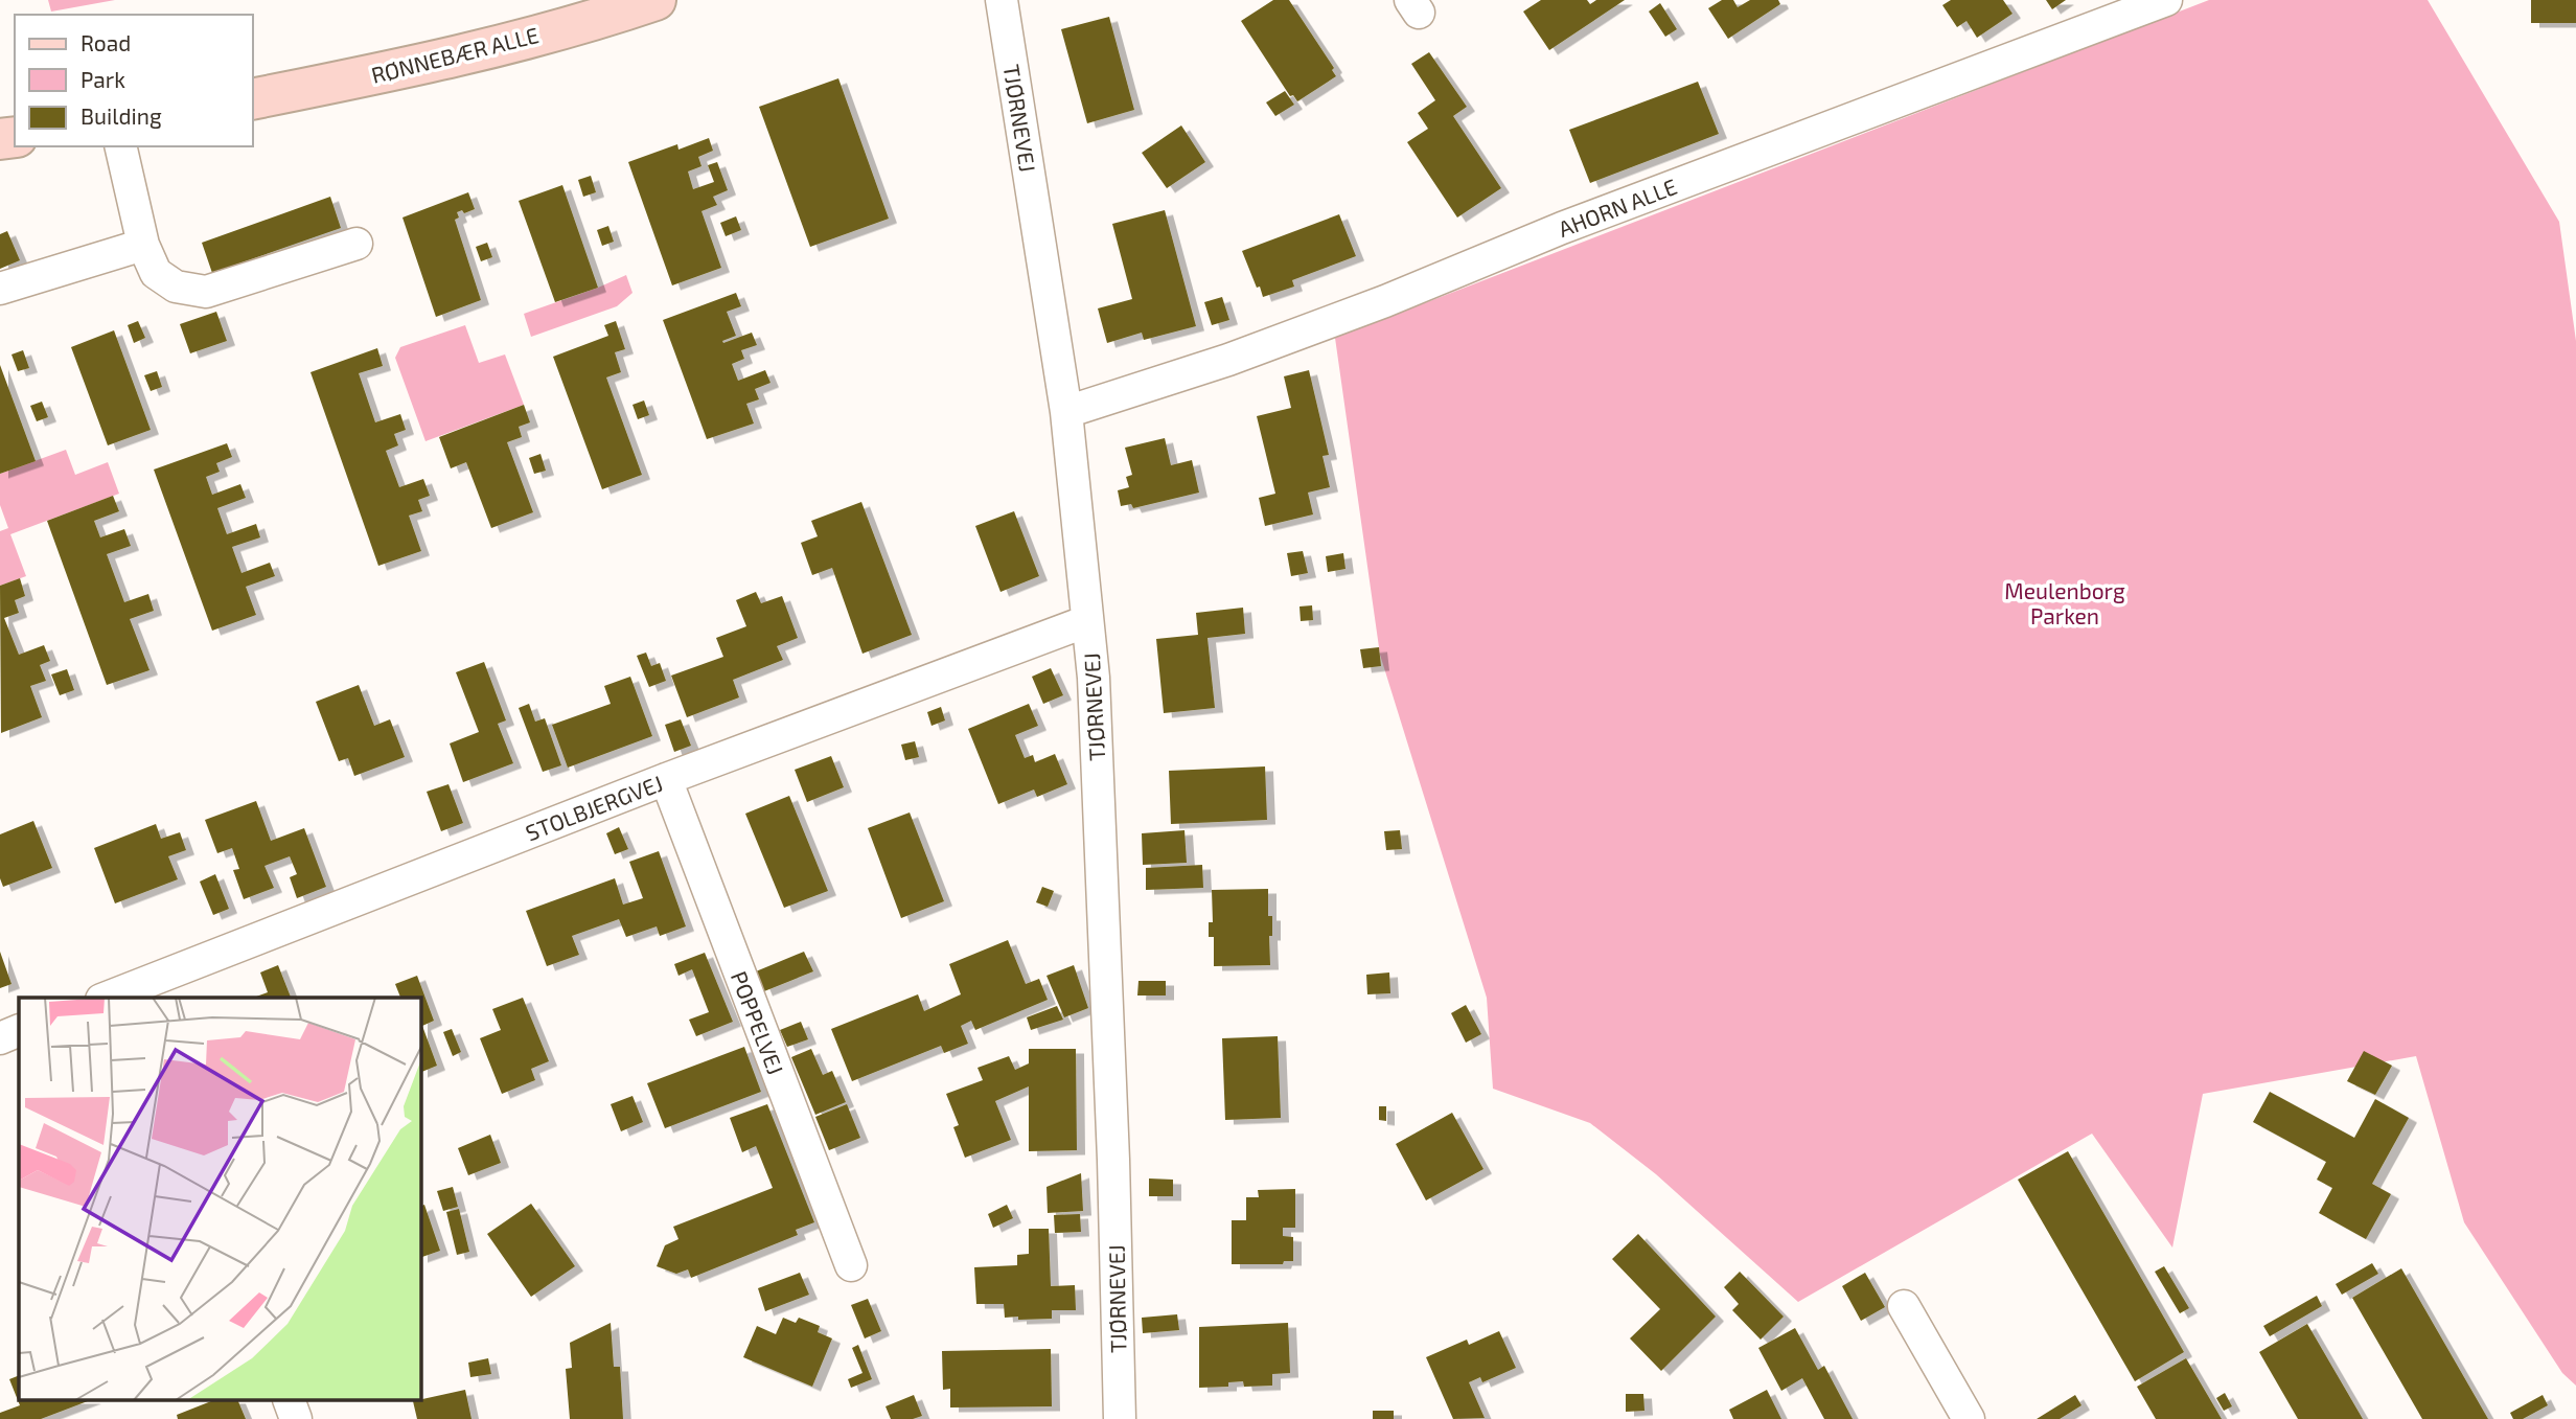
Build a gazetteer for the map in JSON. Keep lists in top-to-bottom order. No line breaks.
{"streets":{"main road":["RØNNEBÆR ALLE"],"street":["TJØRNEVEJ","AHORN ALLE","STOLBJERGVEJ","POPPELVEJ"]},"crossings":[["TJØRNEVEJ","AHORN ALLE"],["TJØRNEVEJ","STOLBJERGVEJ"],["STOLBJERGVEJ","POPPELVEJ"]],"parks":["Meulenborg Parken"],"legend":["Road","Park","Building"]}
